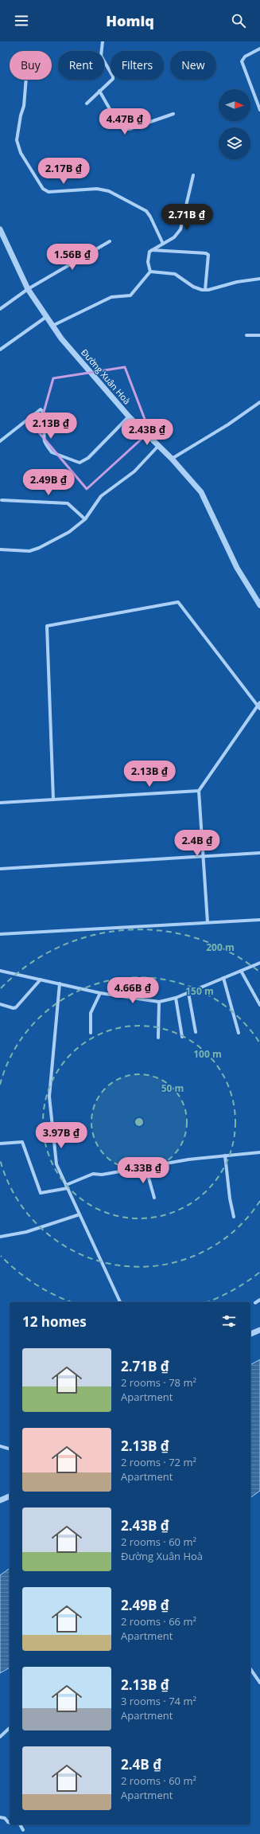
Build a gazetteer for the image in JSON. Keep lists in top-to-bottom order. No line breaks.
{"streets":{"street":["Đường Xuân Hoà"]},"north":"right","page":{"header":"Homiq","chip":["Buy","Rent","Filters","New"],"price":["4.47B ₫","2.17B ₫","2.71B ₫","1.56B ₫","2.13B ₫","2.43B ₫","2.49B ₫","2.13B ₫","2.4B ₫","4.66B ₫","3.97B ₫","4.33B ₫"],"heading":"12 homes","list":[{"name":"2.71B ₫","note":"2 rooms · 78 m² · Apartment"},{"name":"2.13B ₫","note":"2 rooms · 72 m² · Apartment"},{"name":"2.43B ₫","note":"2 rooms · 60 m² · Đường Xuân Hoà"},{"name":"2.49B ₫","note":"2 rooms · 66 m² · Apartment"},{"name":"2.13B ₫","note":"3 rooms · 74 m² · Apartment"},{"name":"2.4B ₫","note":"2 rooms · 60 m² · Apartment"}]},"rings":["200 m","150 m","100 m","50 m"]}
